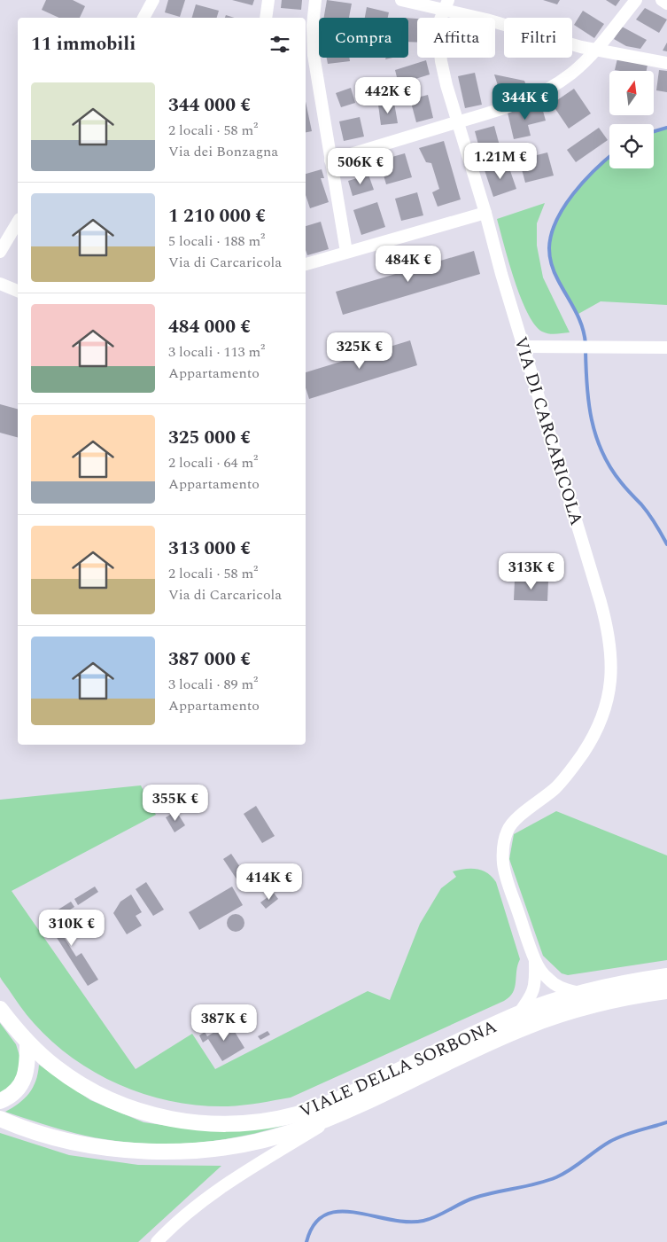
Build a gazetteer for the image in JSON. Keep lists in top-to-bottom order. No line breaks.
{"streets":{"street":["VIA DI CARCARICOLA","VIALE DELLA SORBONA"]},"crossings":[["VIA DI CARCARICOLA","VIALE DELLA SORBONA"]],"north":"top","page":{"chip":["Compra","Affitta","Filtri"],"heading":"11 immobili","list":[{"name":"344 000 €","note":"2 locali · 58 m² · Via dei Bonzagna"},{"name":"1 210 000 €","note":"5 locali · 188 m² · Via di Carcaricola"},{"name":"484 000 €","note":"3 locali · 113 m² · Appartamento"},{"name":"325 000 €","note":"2 locali · 64 m² · Appartamento"},{"name":"313 000 €","note":"2 locali · 58 m² · Via di Carcaricola"},{"name":"387 000 €","note":"3 locali · 89 m² · Appartamento"}],"price":["442K €","344K €","1.21M €","506K €","484K €","325K €","313K €","355K €","414K €","310K €","387K €"]}}
